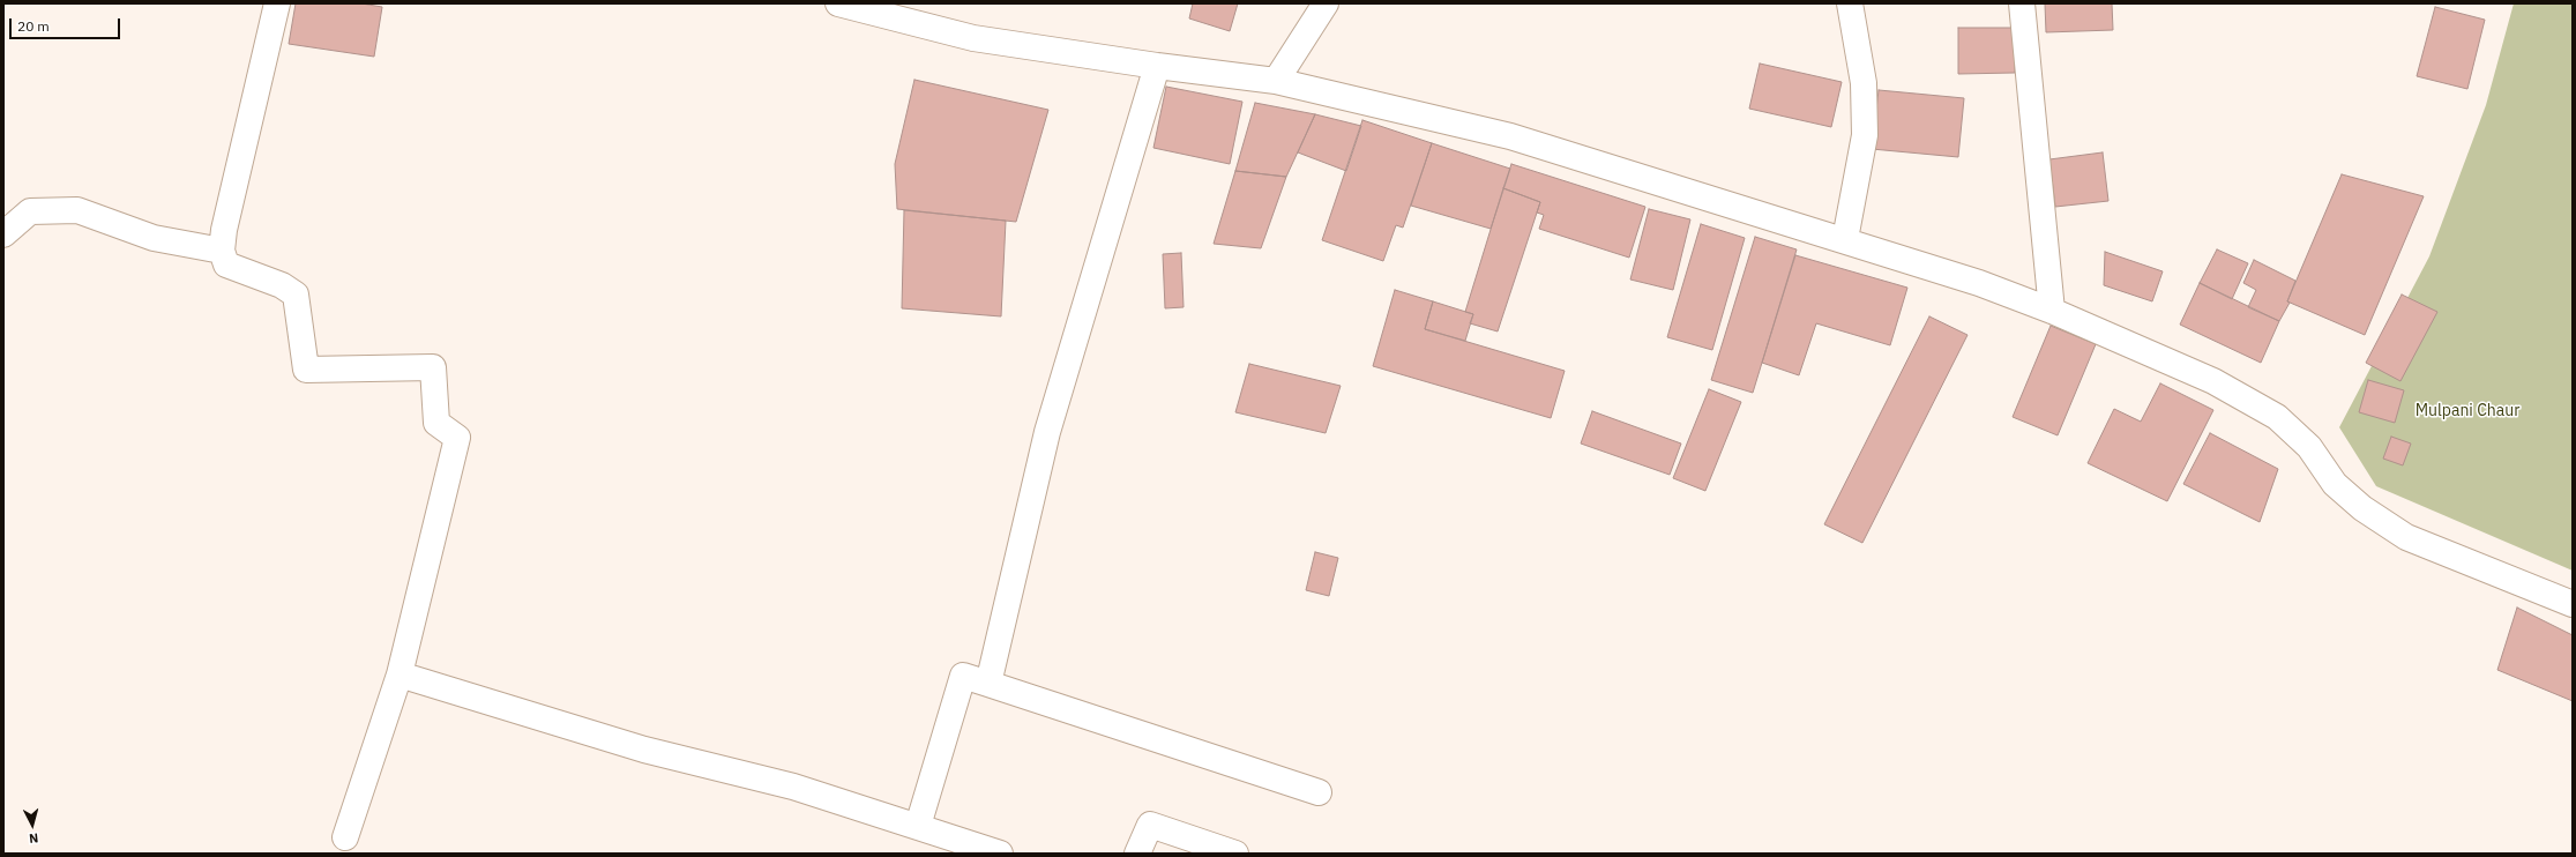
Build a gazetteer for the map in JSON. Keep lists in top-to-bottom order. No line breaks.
{"parks":["Mulpani Chaur"],"scale_bar":"20 m","north":"bottom"}
